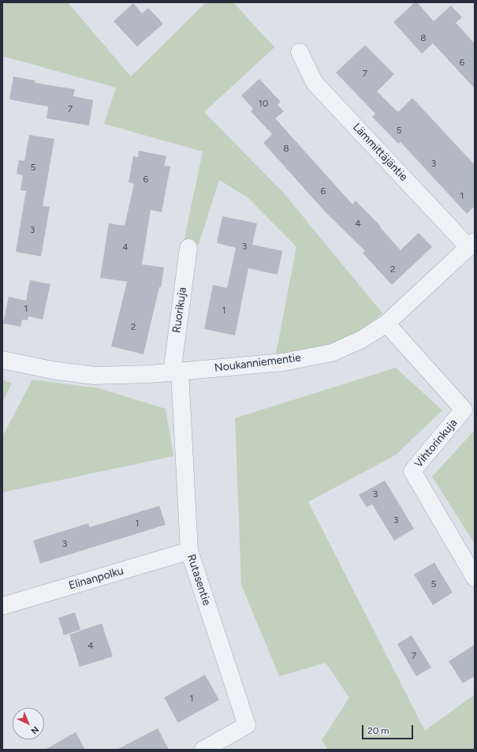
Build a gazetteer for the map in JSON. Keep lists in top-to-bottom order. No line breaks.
{"streets":{"street":["Lämmittäjäntie","Ruorikuja","Noukanniementie","Vihtorinkuja","Elinanpolku","Rutasentie"]},"crossings":[["Lämmittäjäntie","Noukanniementie"],["Ruorikuja","Noukanniementie"],["Ruorikuja","Rutasentie"],["Noukanniementie","Vihtorinkuja"],["Noukanniementie","Rutasentie"],["Elinanpolku","Rutasentie"]],"house_numbers":["8","6","7","10","7","5","8","3","5","6","6","1","4","3","3","4","2","1","1","2","3","3","1","3","5","4","7","1"],"scale_bar":"20 m","north":"bottom right"}
